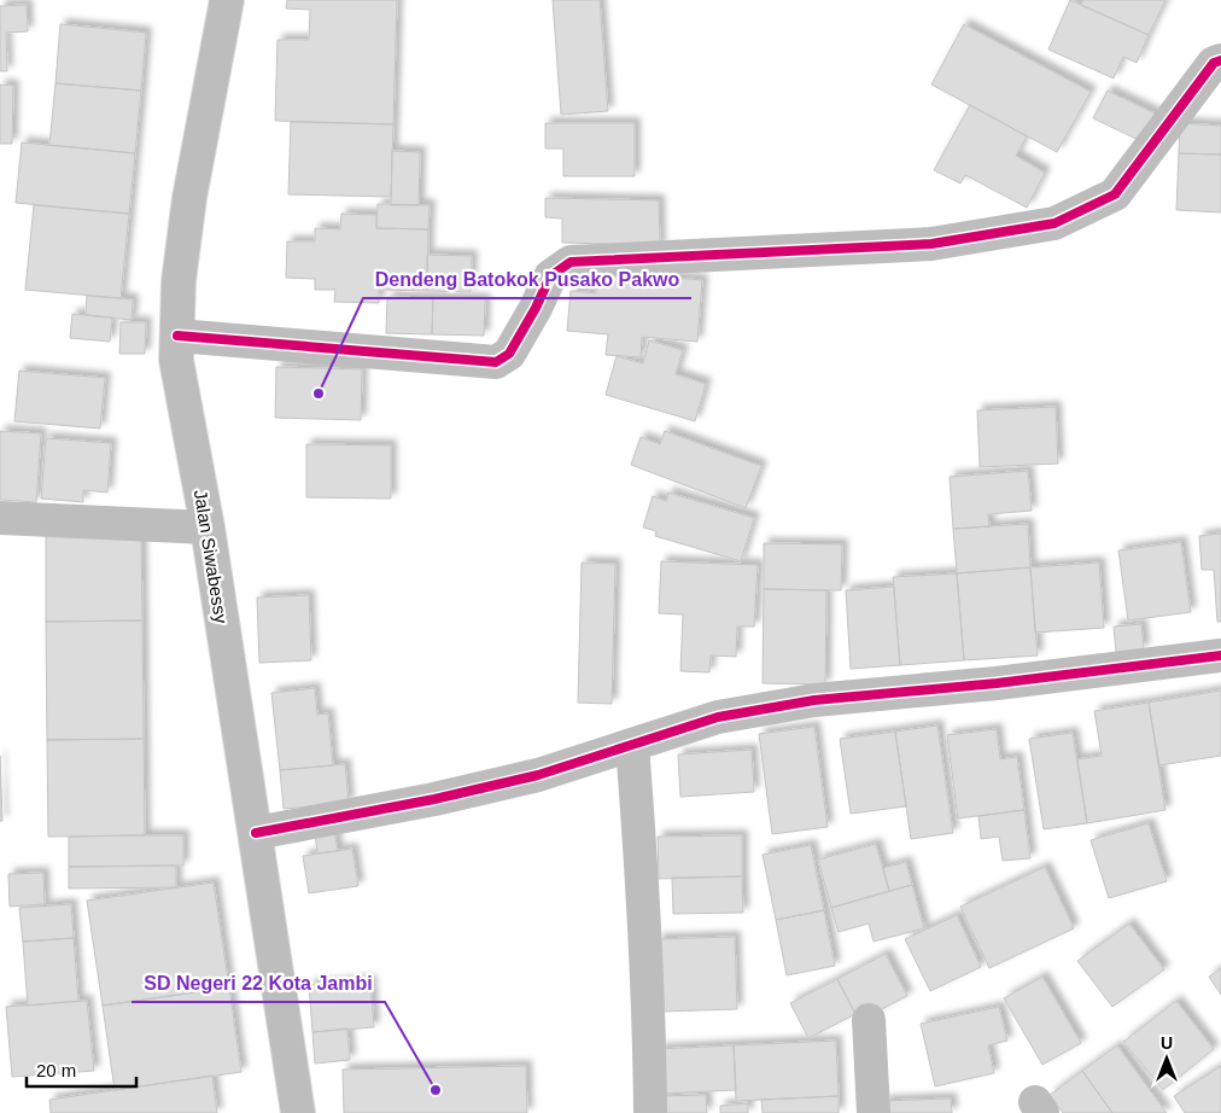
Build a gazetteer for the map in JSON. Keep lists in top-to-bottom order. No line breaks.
{"streets":{"street":["Jalan Siwabessy"]},"places":["Dendeng Batokok Pusako Pakwo","SD Negeri 22 Kota Jambi"],"scale_bar":"20 m","north":"top"}
